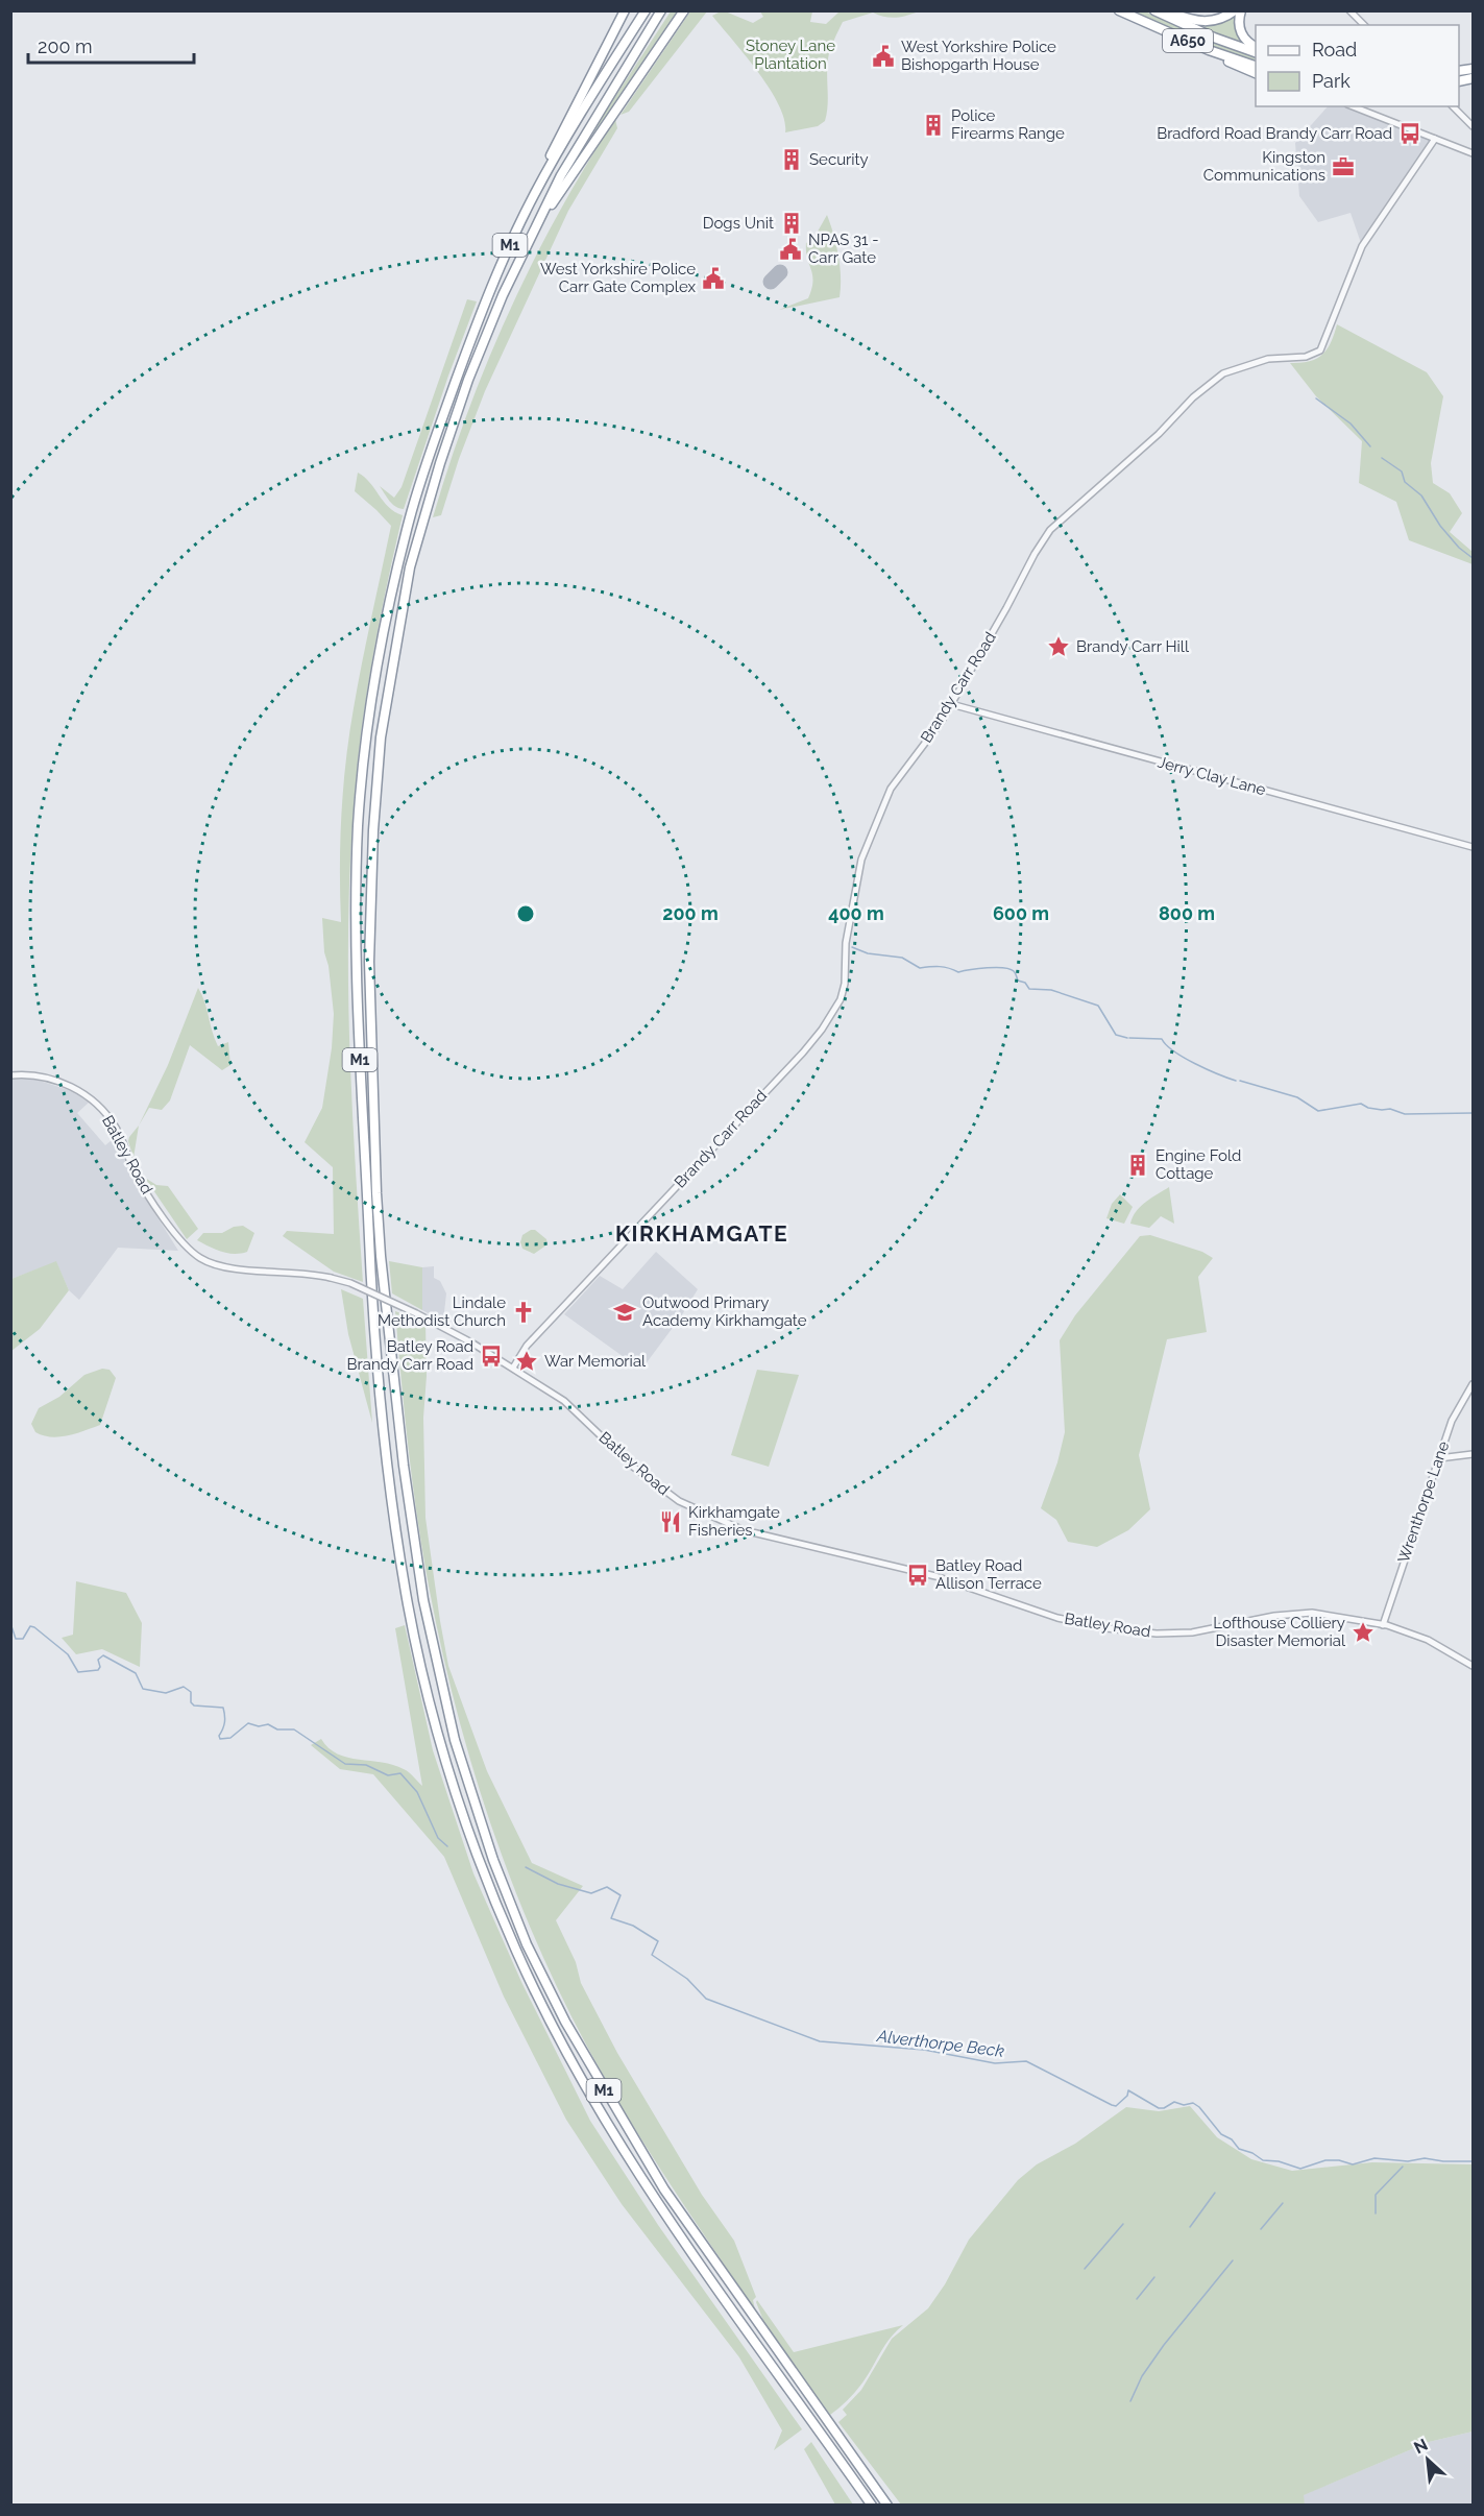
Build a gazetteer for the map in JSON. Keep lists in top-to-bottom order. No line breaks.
{"streets":{"highway":["A650","M1"],"street":["Brandy Carr Road","Jerry Clay Lane","Batley Road","Wrenthorpe Lane"]},"crossings":[["Brandy Carr Road","Jerry Clay Lane"],["Brandy Carr Road","Batley Road"],["Batley Road","Wrenthorpe Lane"]],"districts":["KIRKHAMGATE"],"water":["Alverthorpe Beck"],"parks":["Stoney Lane Plantation"],"places":{"public building":["West Yorkshire Police Bishopgarth House","NPAS 31 - Carr Gate","West Yorkshire Police Carr Gate Complex"],"building":["Police Firearms Range","Security","Dogs Unit","Engine Fold Cottage"],"bus stop":["Bradford Road Brandy Carr Road","Batley Road Brandy Carr Road","Batley Road Allison Terrace"],"office":["Kingston Communications"],"place":["Brandy Carr Hill","War Memorial","Lofthouse Colliery Disaster Memorial"],"church":["Lindale Methodist Church"],"school or university":["Outwood Primary Academy Kirkhamgate"],"restaurant":["Kirkhamgate Fisheries"]},"legend":["Road","Park"],"scale_bar":"200 m","north":"top left","rings":["200 m","400 m","600 m","800 m"]}
